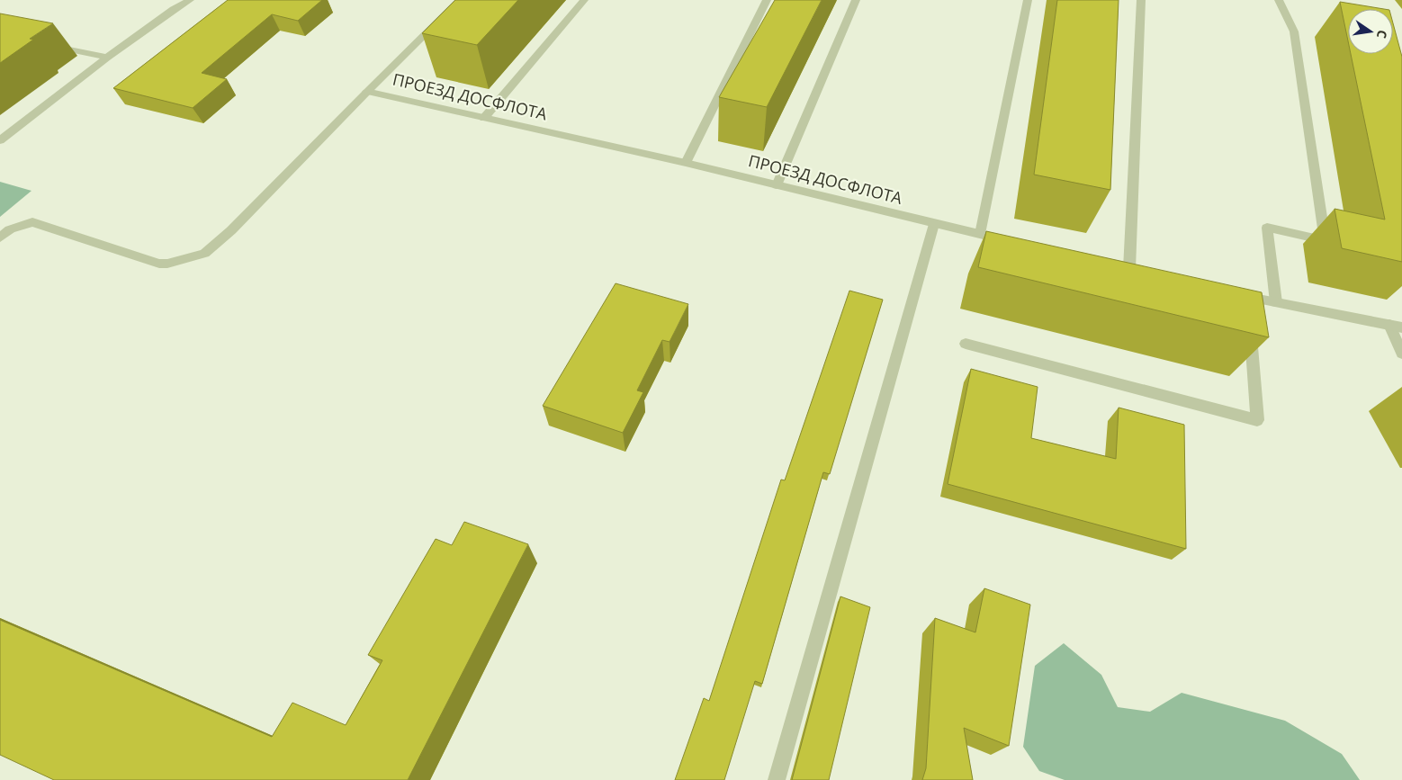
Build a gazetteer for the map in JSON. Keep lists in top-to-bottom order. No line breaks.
{"streets":{"street":["ПРОЕЗД ДОСФЛОТА"]},"north":"right"}
